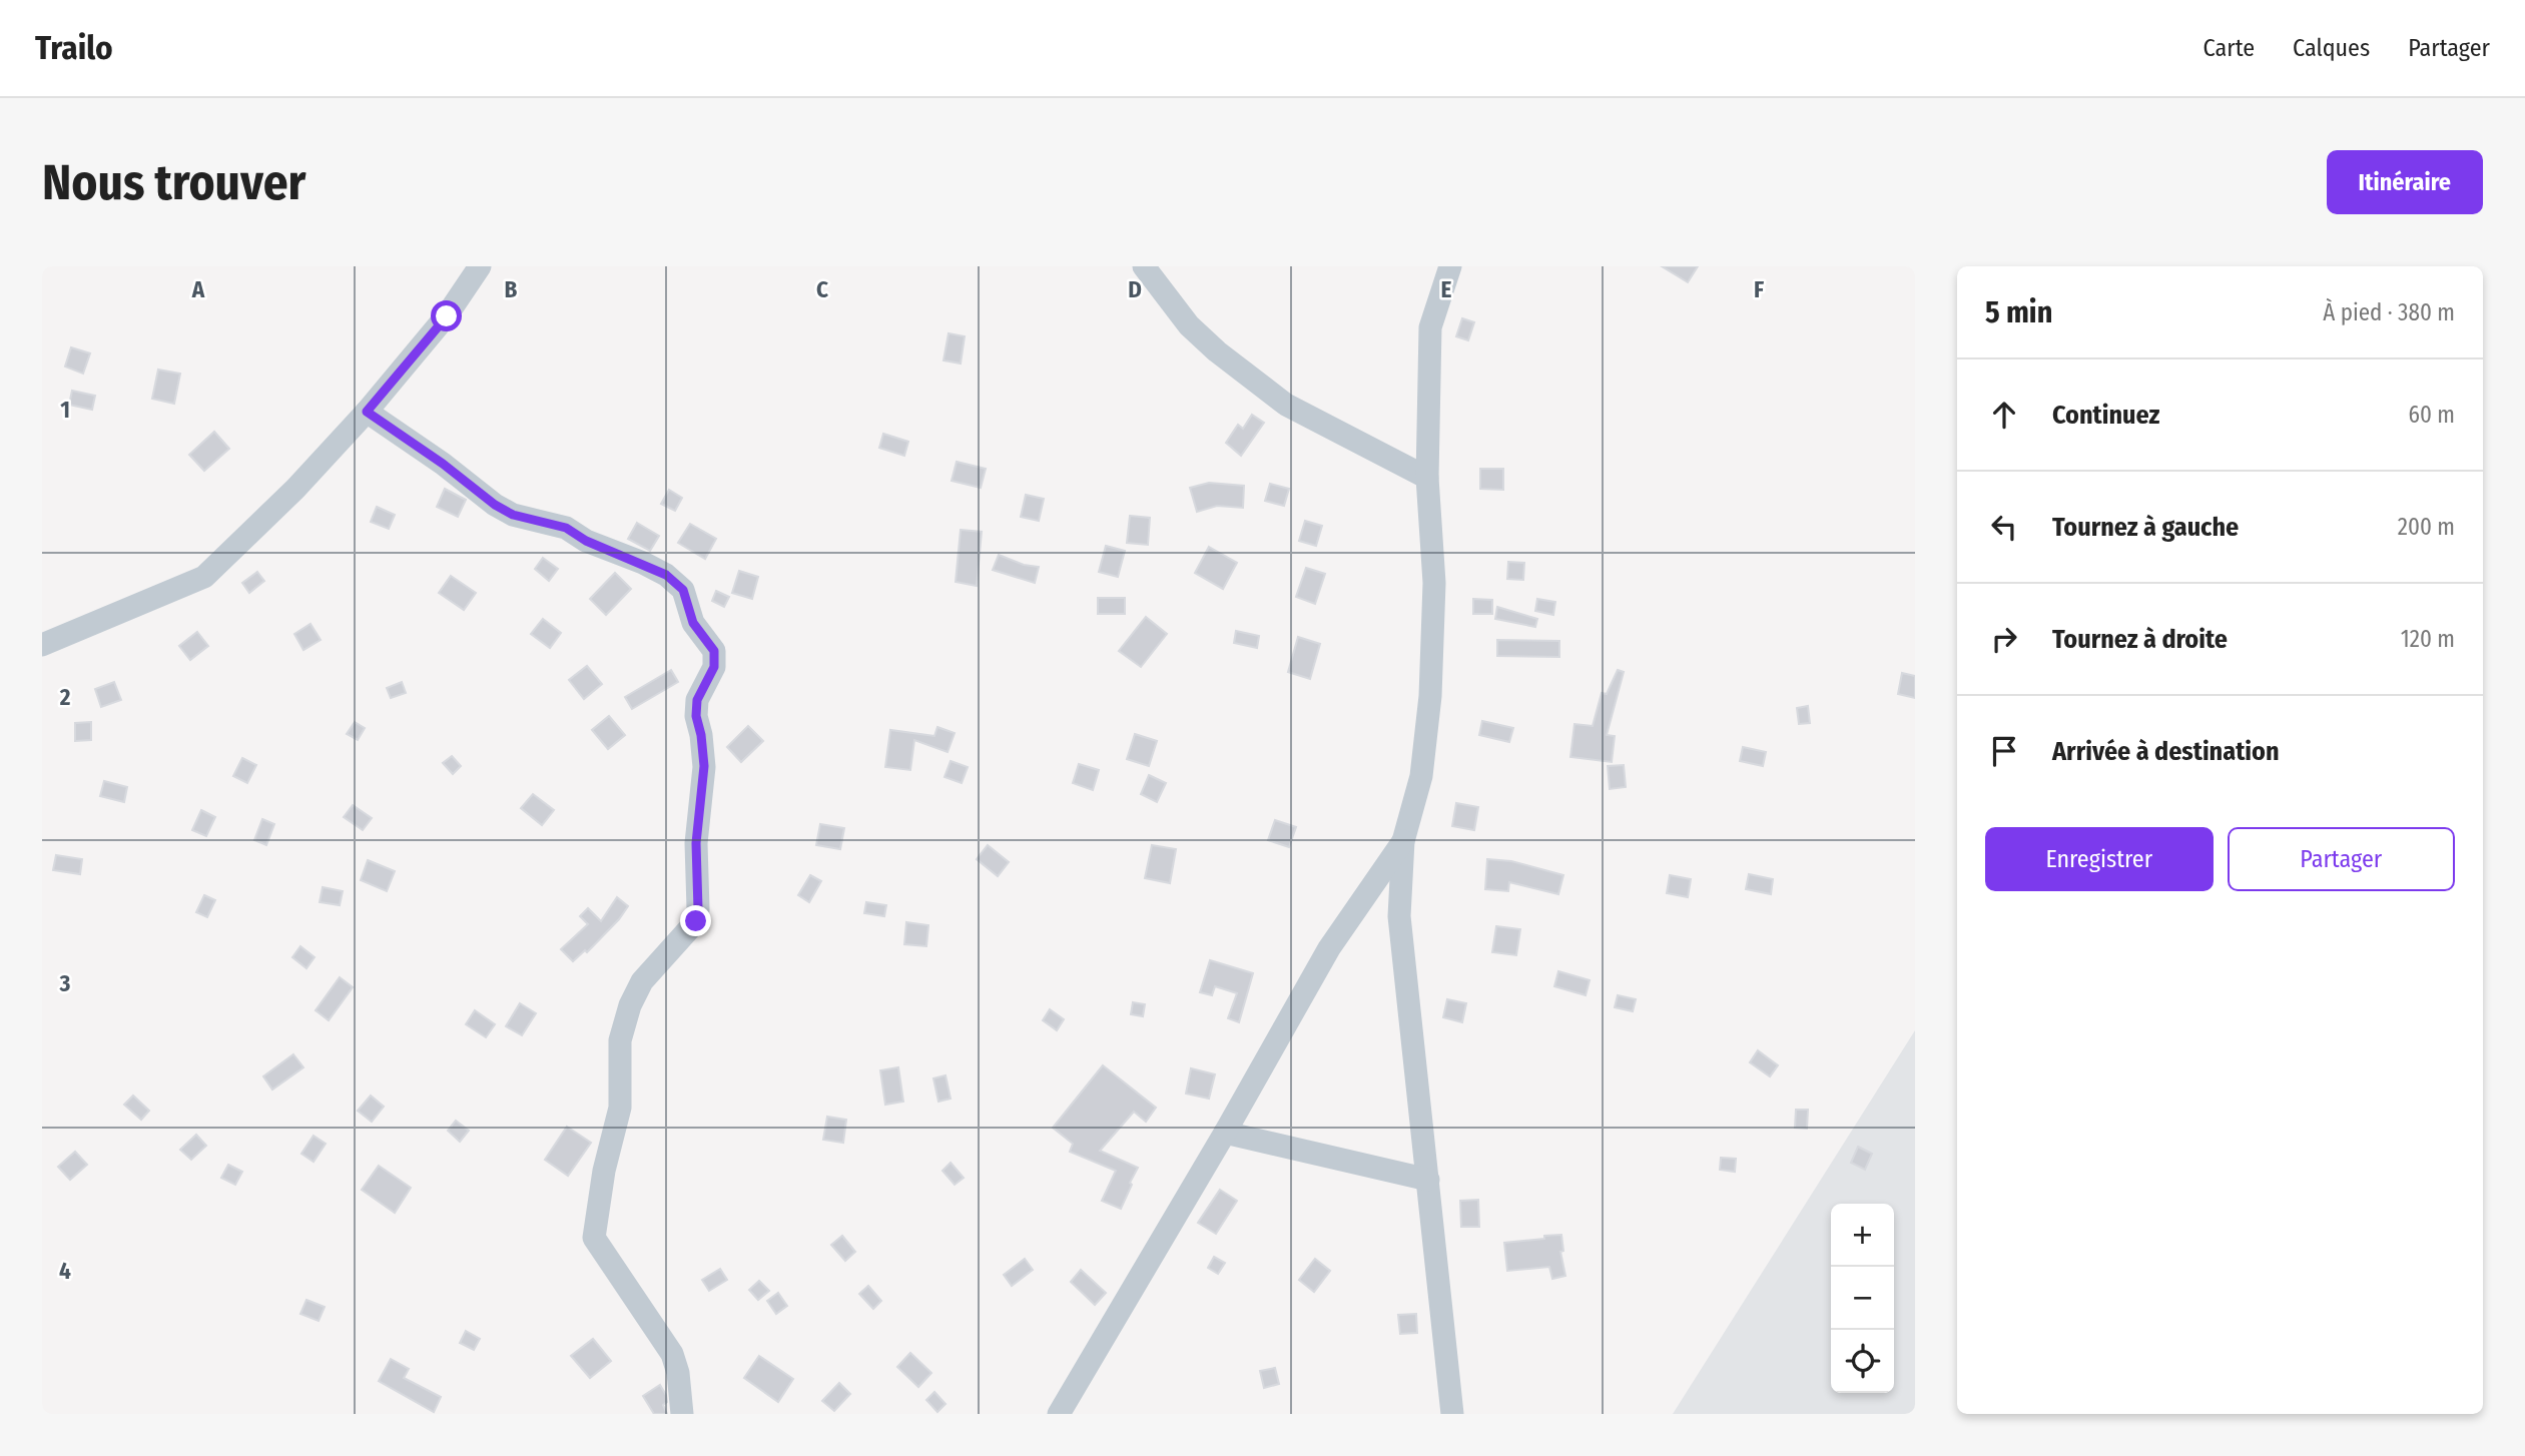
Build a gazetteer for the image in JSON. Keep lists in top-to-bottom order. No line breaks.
{"page":{"header":"Trailo","nav":["Carte","Calques","Partager"],"buttons":["Itinéraire",["Enregistrer","Partager"]],"title":"Nous trouver","heading":["5 min","À pied · 380 m"],"list":[["Continuez","60 m"],["Tournez à gauche","200 m"],["Tournez à droite","120 m"],"Arrivée à destination"],"map_buttons":["+","−"]},"grid":{"columns":["A","B","C","D","E","F"],"rows":["1","2","3","4"]}}
